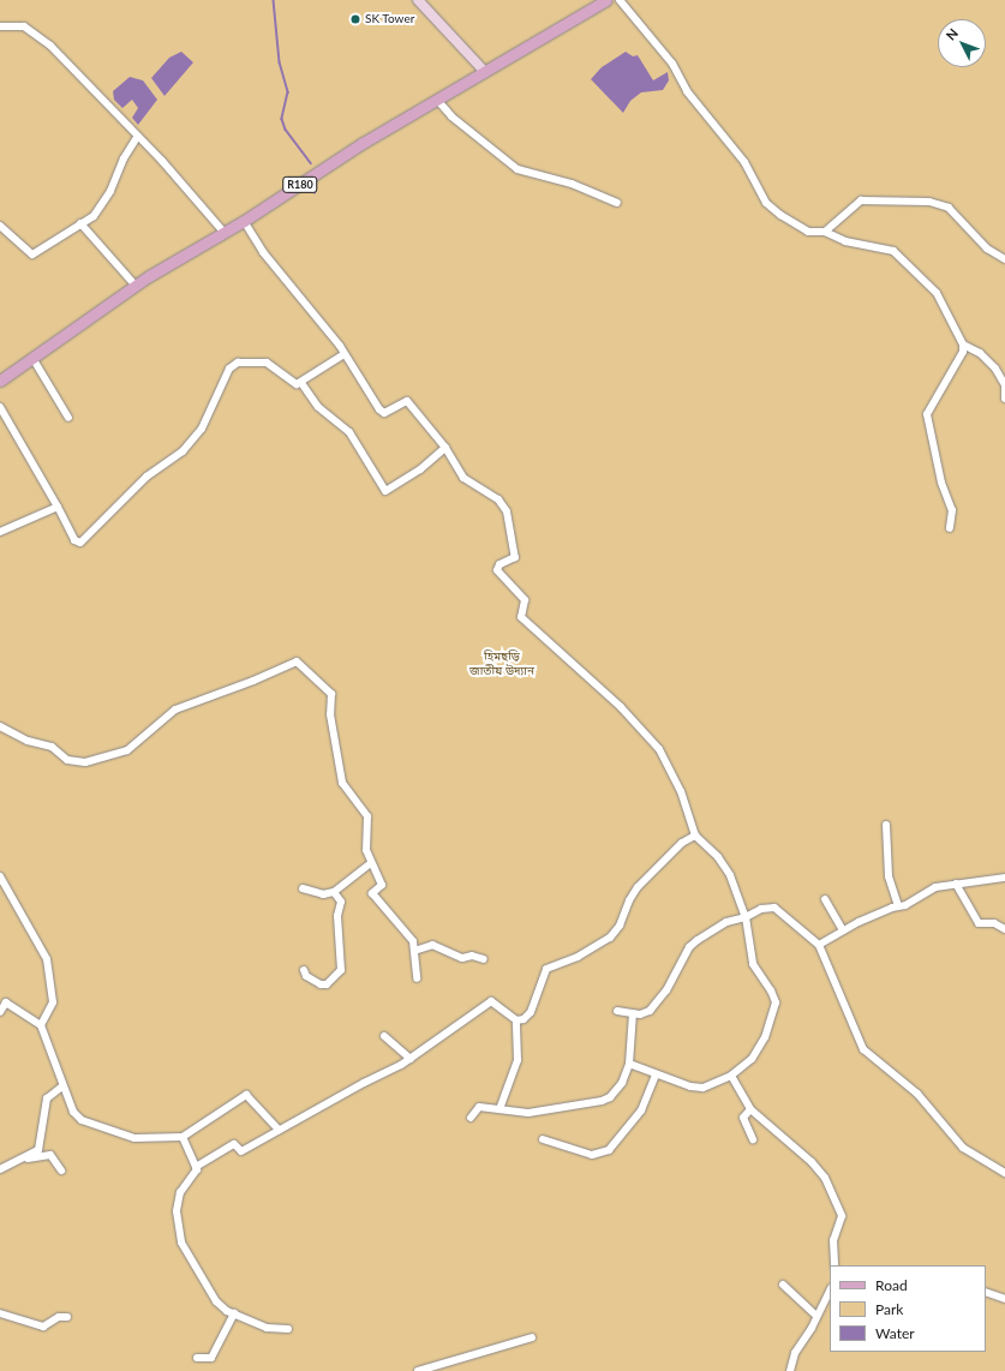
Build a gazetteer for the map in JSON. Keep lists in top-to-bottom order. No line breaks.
{"streets":{"main road":["R180"]},"parks":["হিমছড়ি জাতীয় উদ্যান"],"places":["SK Tower"],"legend":["Road","Park","Water"],"north":"top left"}
